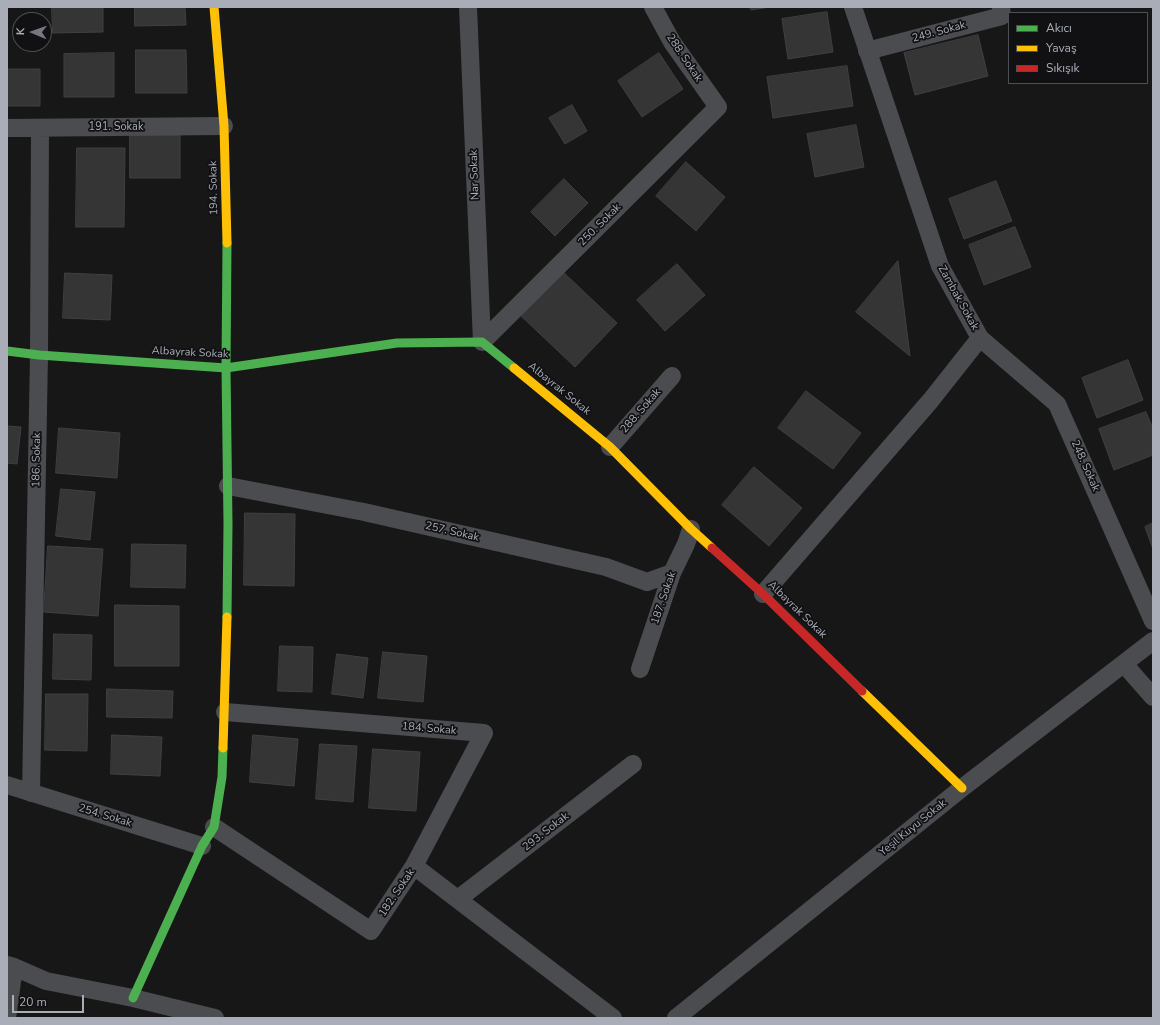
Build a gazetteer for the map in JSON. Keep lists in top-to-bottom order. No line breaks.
{"streets":{"street":["249. Sokak","288. Sokak","191. Sokak","Nar Sokak","194. Sokak","250. Sokak","Zambak Sokak","Albayrak Sokak","186. Sokak","248. Sokak","257. Sokak","187. Sokak","184. Sokak","254. Sokak","Yeşil Kuyu Sokak","293. Sokak","182. Sokak"]},"crossings":[["249. Sokak","Zambak Sokak"],["288. Sokak","250. Sokak"],["288. Sokak","Albayrak Sokak"],["191. Sokak","194. Sokak"],["191. Sokak","186. Sokak"],["Nar Sokak","250. Sokak"],["Nar Sokak","Albayrak Sokak"],["194. Sokak","Albayrak Sokak"],["194. Sokak","257. Sokak"],["194. Sokak","184. Sokak"],["194. Sokak","182. Sokak"],["250. Sokak","Albayrak Sokak"],["Zambak Sokak","Albayrak Sokak"],["Zambak Sokak","248. Sokak"],["Albayrak Sokak","186. Sokak"],["Albayrak Sokak","187. Sokak"],["Albayrak Sokak","Yeşil Kuyu Sokak"],["186. Sokak","254. Sokak"],["257. Sokak","187. Sokak"],["184. Sokak","182. Sokak"],["293. Sokak","182. Sokak"]],"legend":["Akıcı","Yavaş","Sıkışık"],"scale_bar":"20 m","north":"left"}
